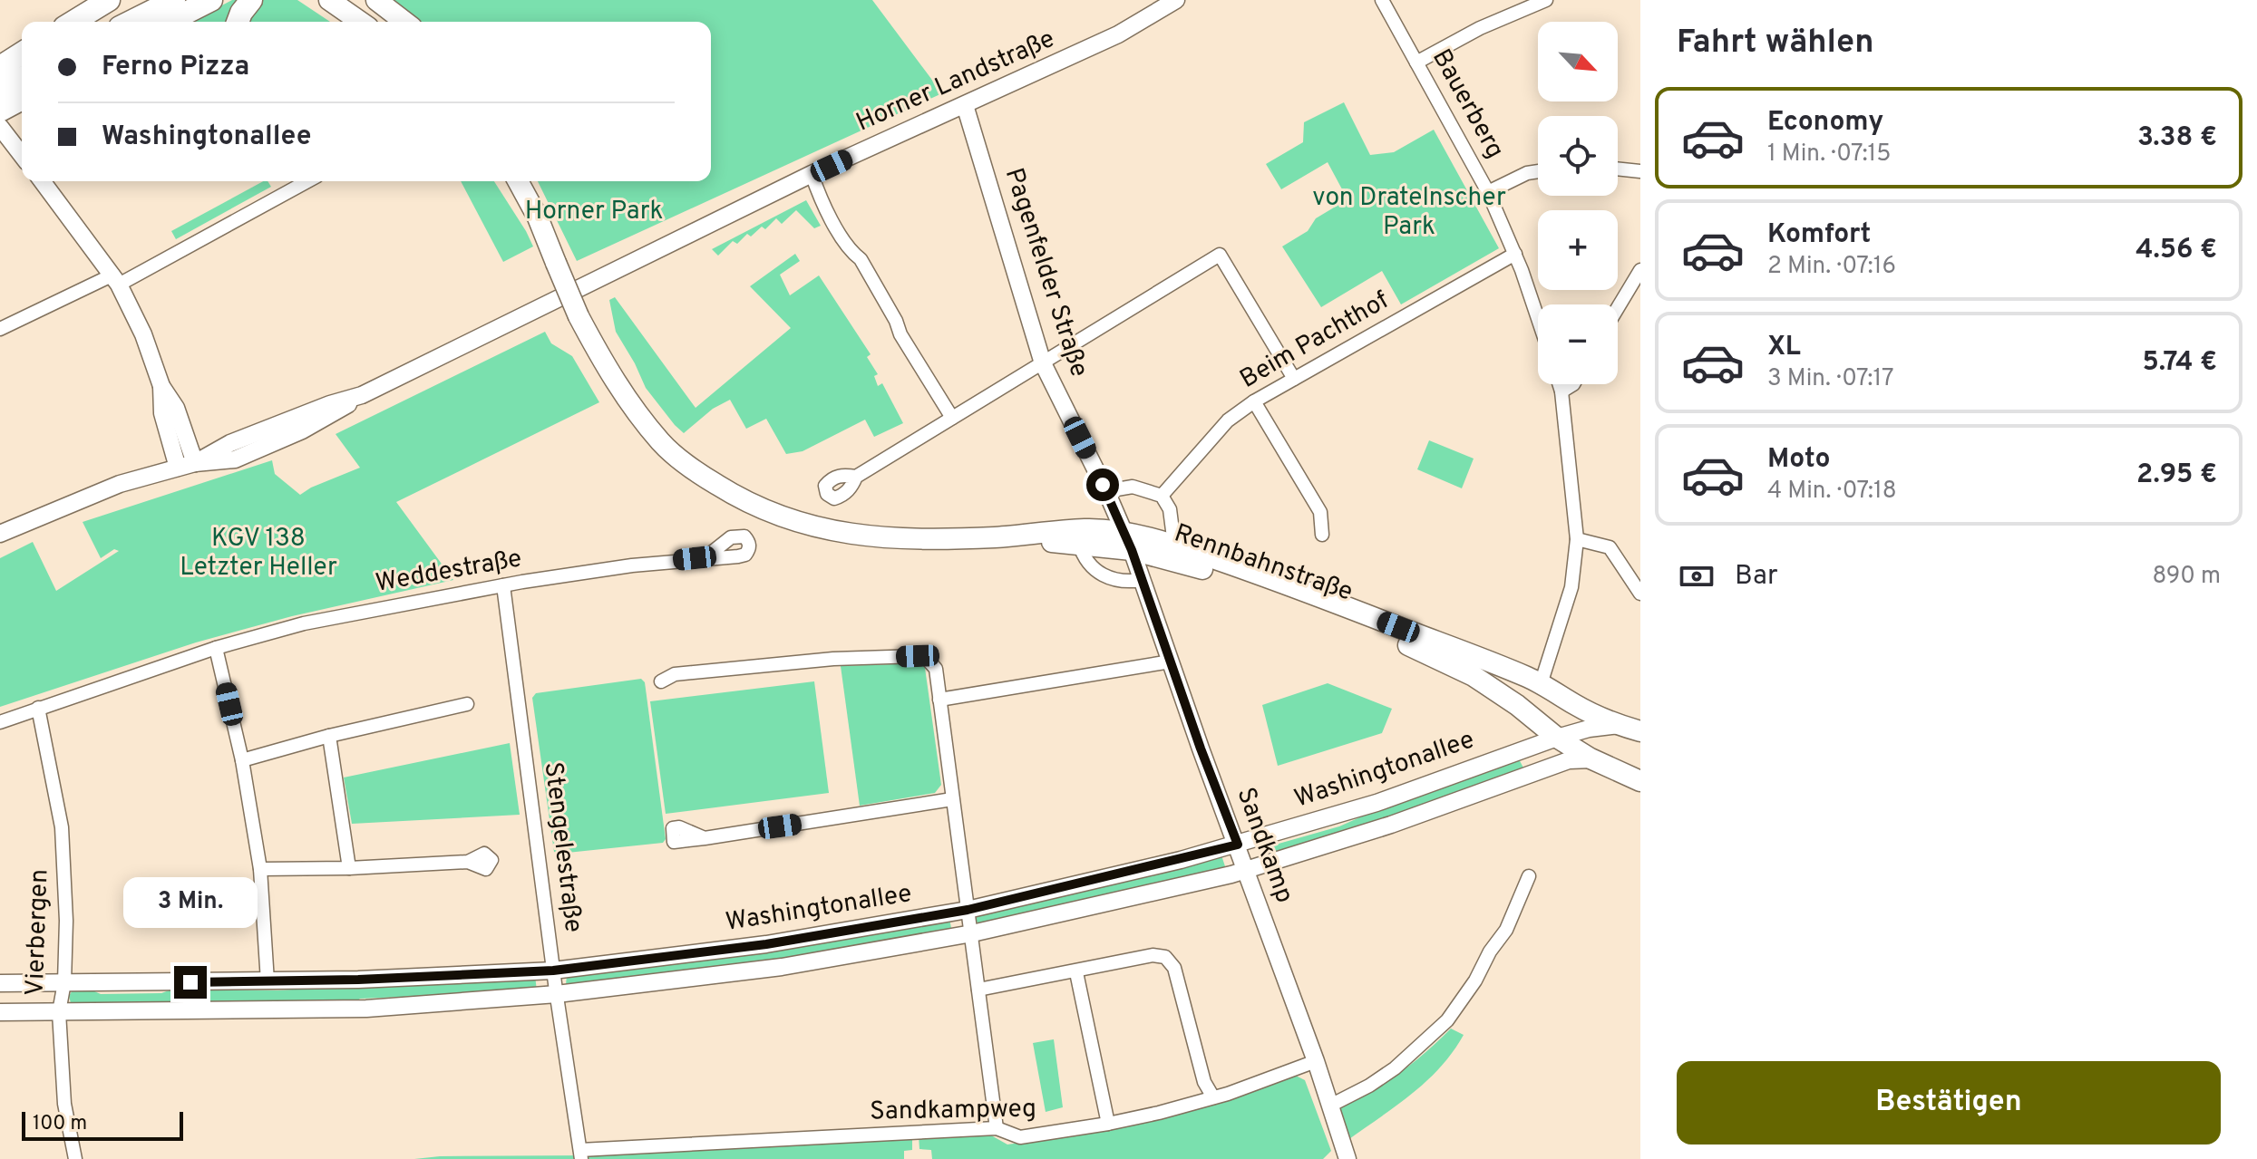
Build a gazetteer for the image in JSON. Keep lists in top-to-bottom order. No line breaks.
{"streets":{"main road":["Rennbahnstraße"],"street":["Horner Landstraße","Bauerberg","Pagenfelder Straße","Beim Pachthof","Weddestraße","Washingtonallee","Sandkamp","Stengelestraße","Vierbergen","Sandkampweg"]},"crossings":[["Horner Landstraße","Pagenfelder Straße"],["Bauerberg","Beim Pachthof"],["Pagenfelder Straße","Rennbahnstraße"],["Pagenfelder Straße","Sandkamp"],["Rennbahnstraße","Washingtonallee"],["Rennbahnstraße","Sandkamp"],["Weddestraße","Stengelestraße"],["Weddestraße","Vierbergen"],["Washingtonallee","Sandkamp"],["Washingtonallee","Stengelestraße"],["Washingtonallee","Vierbergen"],["Sandkamp","Sandkampweg"],["Stengelestraße","Sandkampweg"]],"parks":["von Dratelnscher Park","Horner Park","KGV 138 Letzter Heller"],"scale_bar":"100 m","north":"bottom right","page":{"heading":"Fahrt wählen","map_buttons":["+","−"],"banner":["Ferno Pizza","Washingtonallee"],"list":[{"name":"Economy","note":"1 Min. · 07:15","value":"3.38 €"},{"name":"Komfort","note":"2 Min. · 07:16","value":"4.56 €"},{"name":"XL","note":"3 Min. · 07:17","value":"5.74 €"},{"name":"Moto","note":"4 Min. · 07:18","value":"2.95 €"}],"pay":["Bar","890 m"],"bubble":"3 Min.","buttons":"Bestätigen","scale":"100 m"}}
